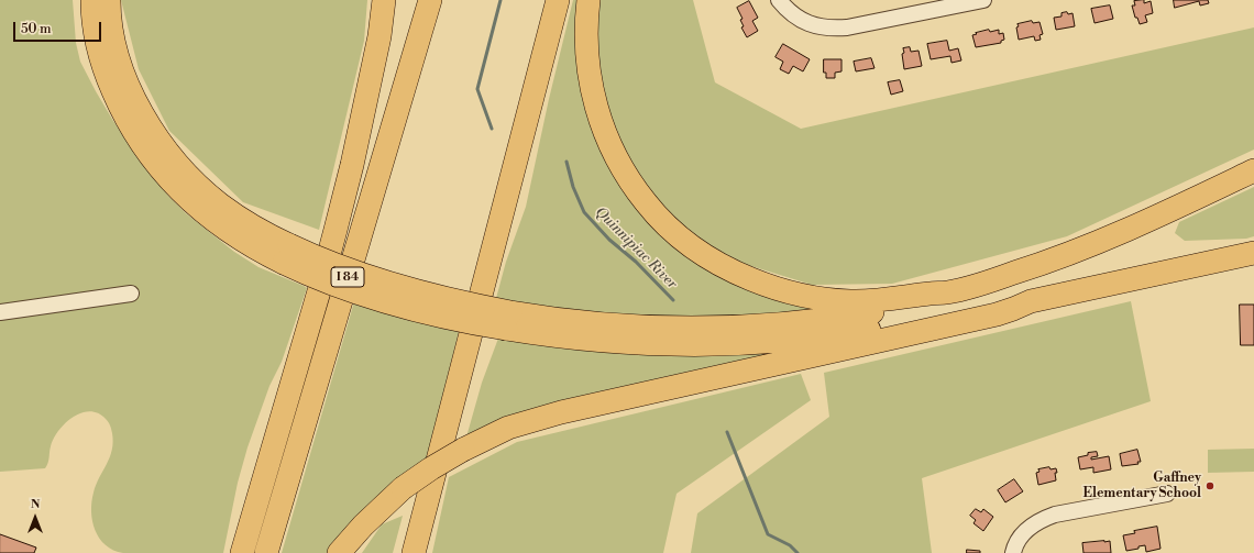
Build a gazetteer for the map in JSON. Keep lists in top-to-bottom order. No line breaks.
{"streets":{"highway":["I 84"]},"water":["Quinnipiac River"],"places":["Gaffney Elementary School"],"scale_bar":"50 m","north":"top"}
